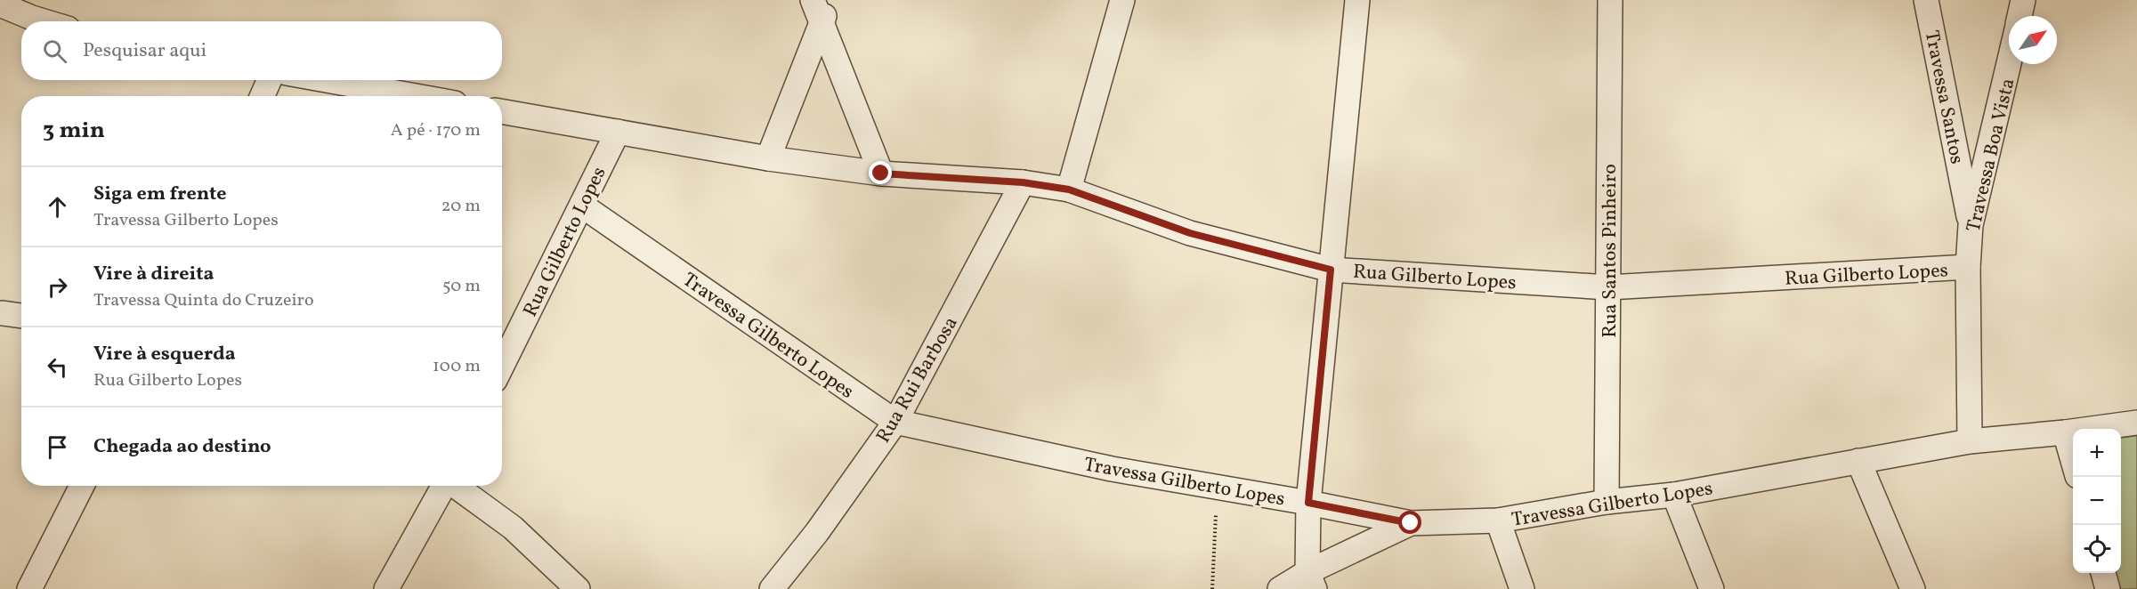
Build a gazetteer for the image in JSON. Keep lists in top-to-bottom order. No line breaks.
{"streets":{"street":["Travessa Santos","Travessa Boa Vista","Rua Gilberto Lopes","Rua Santos Pinheiro","Travessa Gilberto Lopes","Rua Rui Barbosa"]},"crossings":[["Travessa Santos","Travessa Boa Vista"],["Travessa Boa Vista","Rua Gilberto Lopes"],["Travessa Boa Vista","Travessa Gilberto Lopes"],["Rua Gilberto Lopes","Rua Santos Pinheiro"],["Rua Gilberto Lopes","Travessa Gilberto Lopes"],["Rua Gilberto Lopes","Rua Rui Barbosa"],["Rua Santos Pinheiro","Travessa Gilberto Lopes"],["Travessa Gilberto Lopes","Rua Rui Barbosa"]],"north":"top right","page":{"search":"Pesquisar aqui","heading":["3 min","A pé · 170 m"],"list":[["Siga em frente","Travessa Gilberto Lopes","20 m"],["Vire à direita","Travessa Quinta do Cruzeiro","50 m"],["Vire à esquerda","Rua Gilberto Lopes","100 m"],"Chegada ao destino"],"map_buttons":["+","−"]}}
